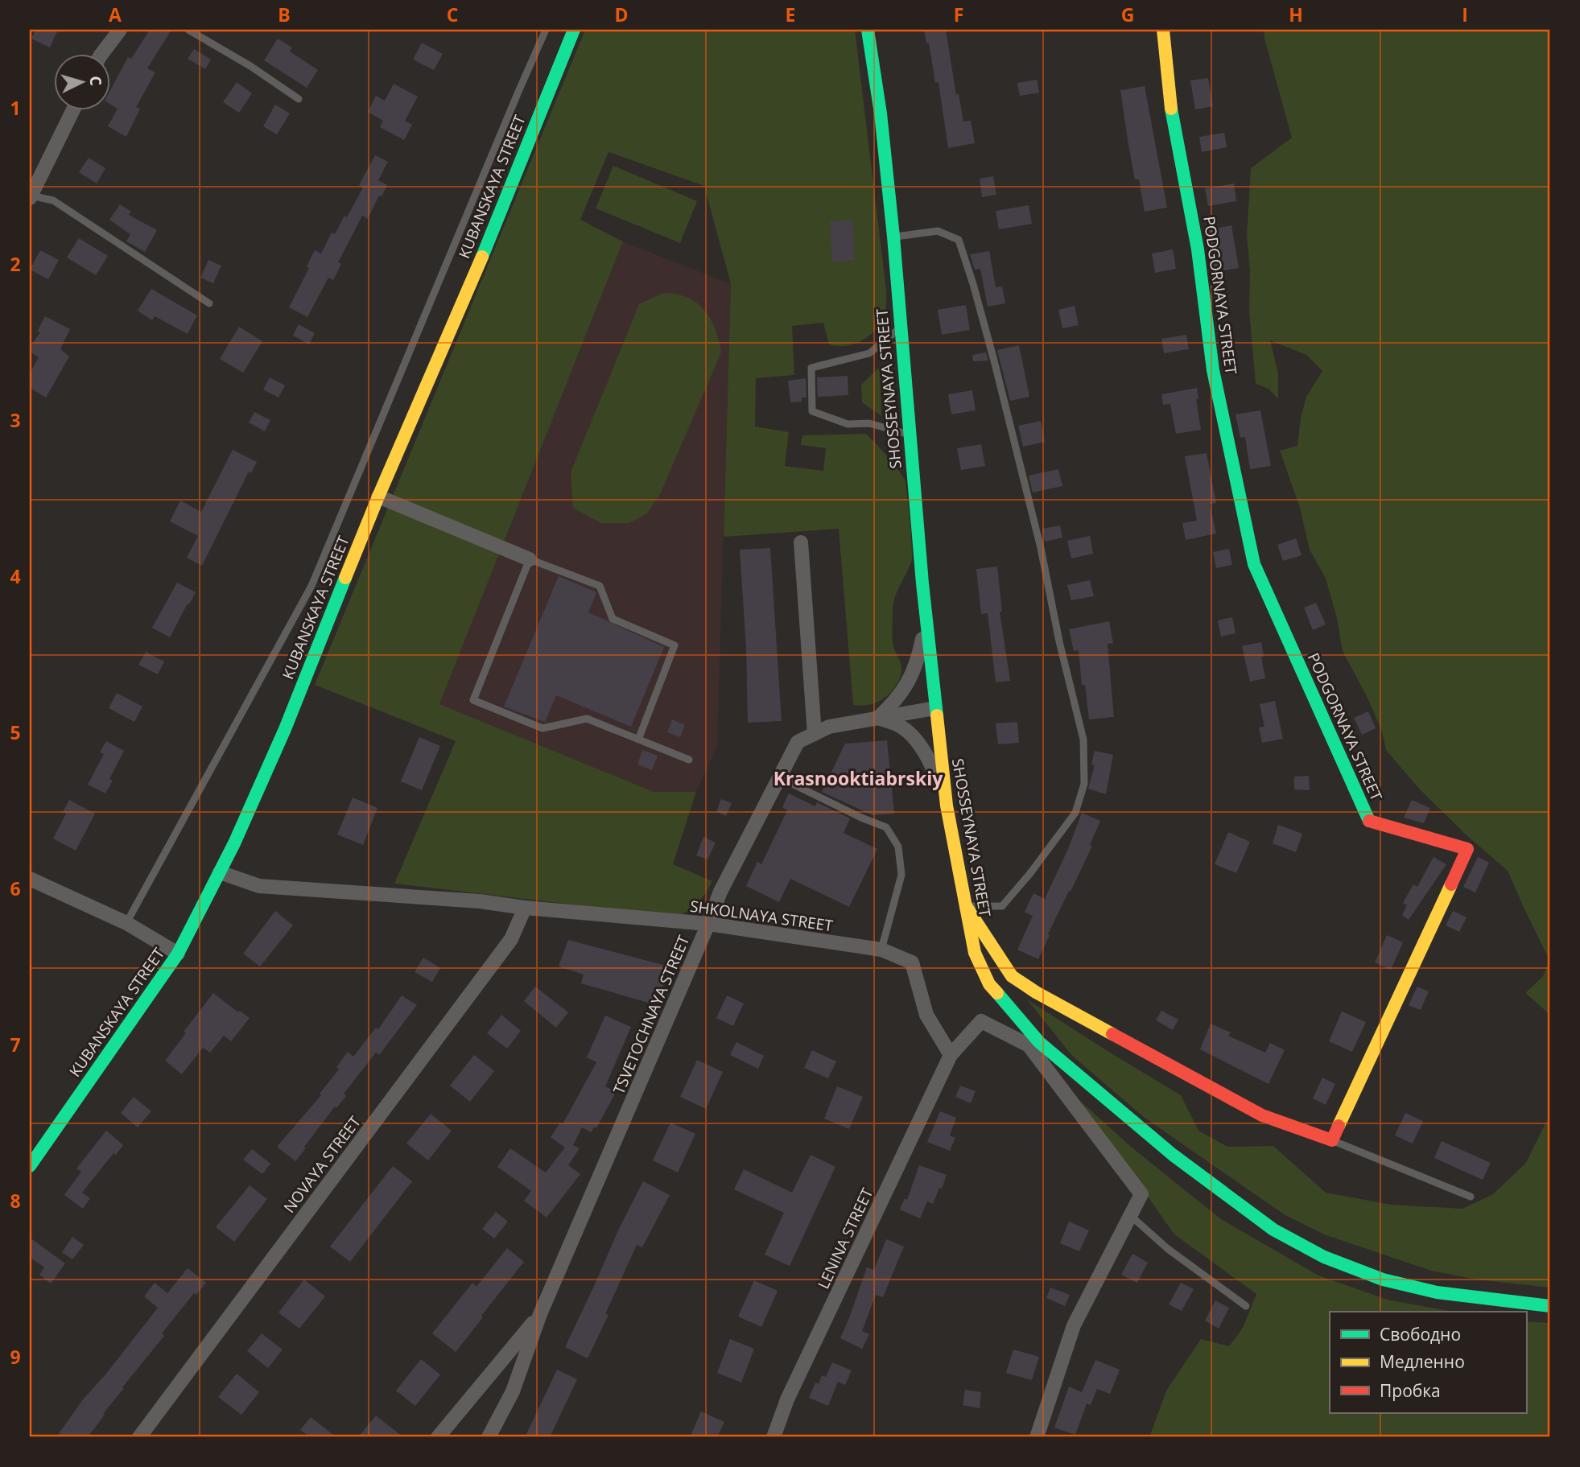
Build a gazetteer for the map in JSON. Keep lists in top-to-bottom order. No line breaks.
{"streets":{"main road":["KUBANSKAYA STREET","PODGORNAYA STREET","SHOSSEYNAYA STREET"],"street":["SHKOLNAYA STREET","TSVETOCHNAYA STREET","NOVAYA STREET","LENINA STREET"]},"crossings":[["KUBANSKAYA STREET","SHKOLNAYA STREET"],["SHOSSEYNAYA STREET","TSVETOCHNAYA STREET"],["SHKOLNAYA STREET","TSVETOCHNAYA STREET"],["SHKOLNAYA STREET","NOVAYA STREET"],["SHKOLNAYA STREET","LENINA STREET"]],"districts":["Krasnooktiabrskiy"],"legend":["Свободно","Медленно","Пробка"],"north":"right","grid":{"columns":["A","B","C","D","E","F","G","H","I"],"rows":["1","2","3","4","5","6","7","8","9"]}}
